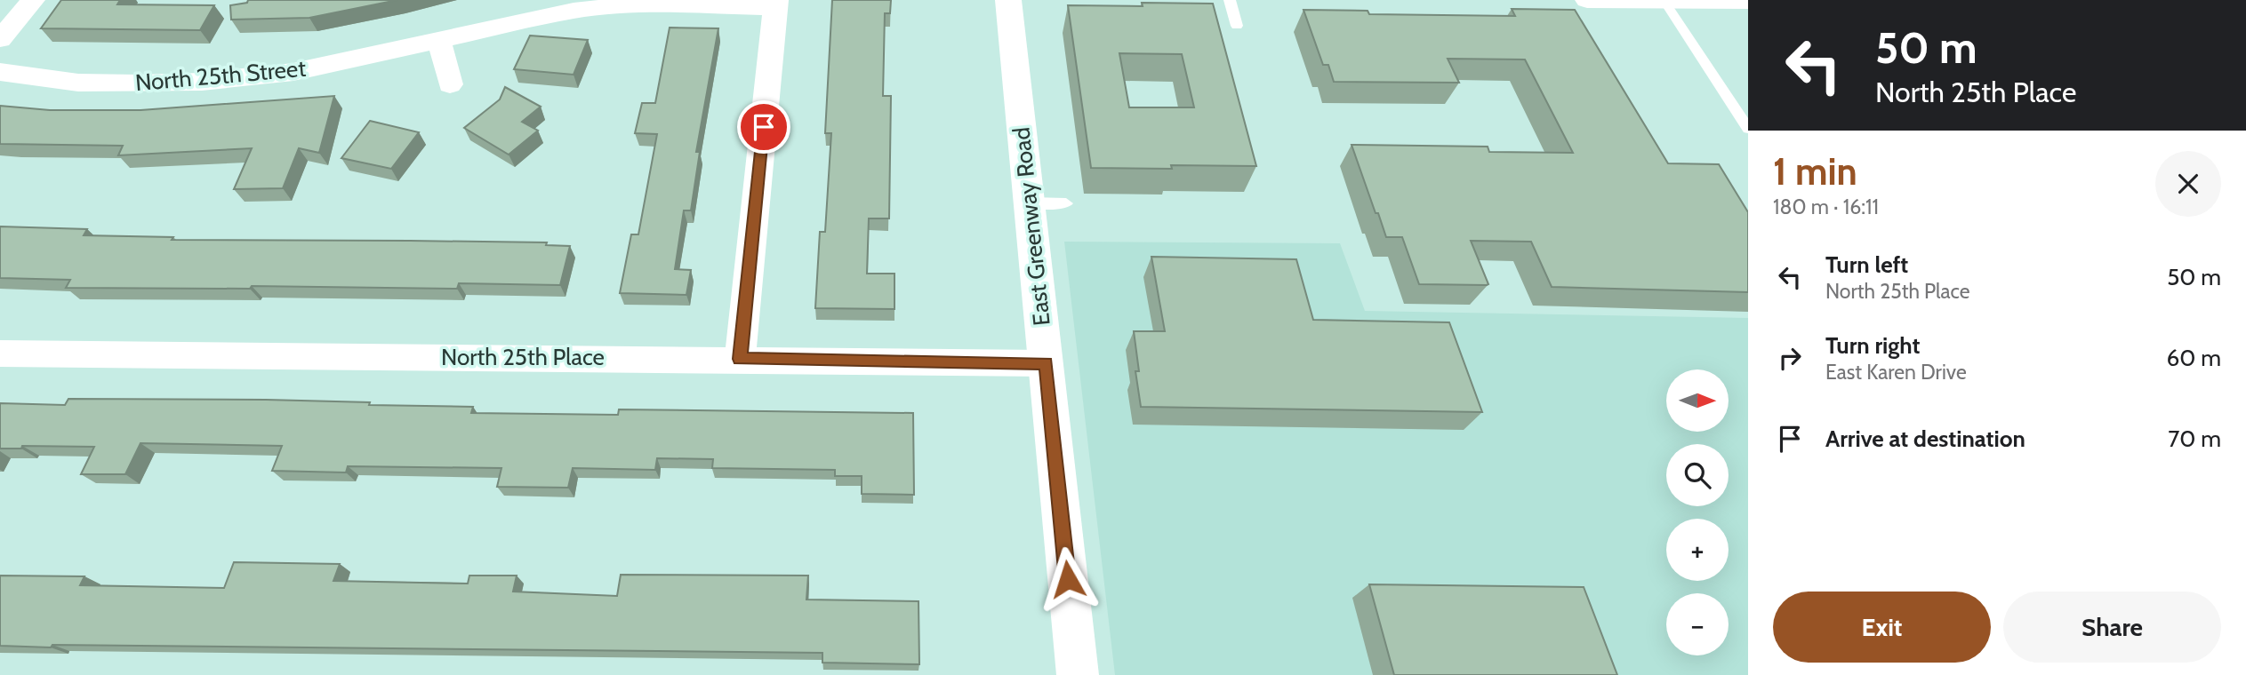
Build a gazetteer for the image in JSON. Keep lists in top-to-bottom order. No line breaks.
{"streets":{"street":["North 25th Street","East Greenway Road","North 25th Place"]},"crossings":[["East Greenway Road","North 25th Place"]],"north":"right","page":{"turn":["50 m","North 25th Place"],"heading":["1 min","180 m · 16:11"],"list":[{"name":"Turn left","note":"North 25th Place","value":"50 m"},{"name":"Turn right","note":"East Karen Drive","value":"60 m"},{"name":"Arrive at destination","value":"70 m"}],"map_buttons":["+","−"],"buttons":["Exit","Share"]}}
